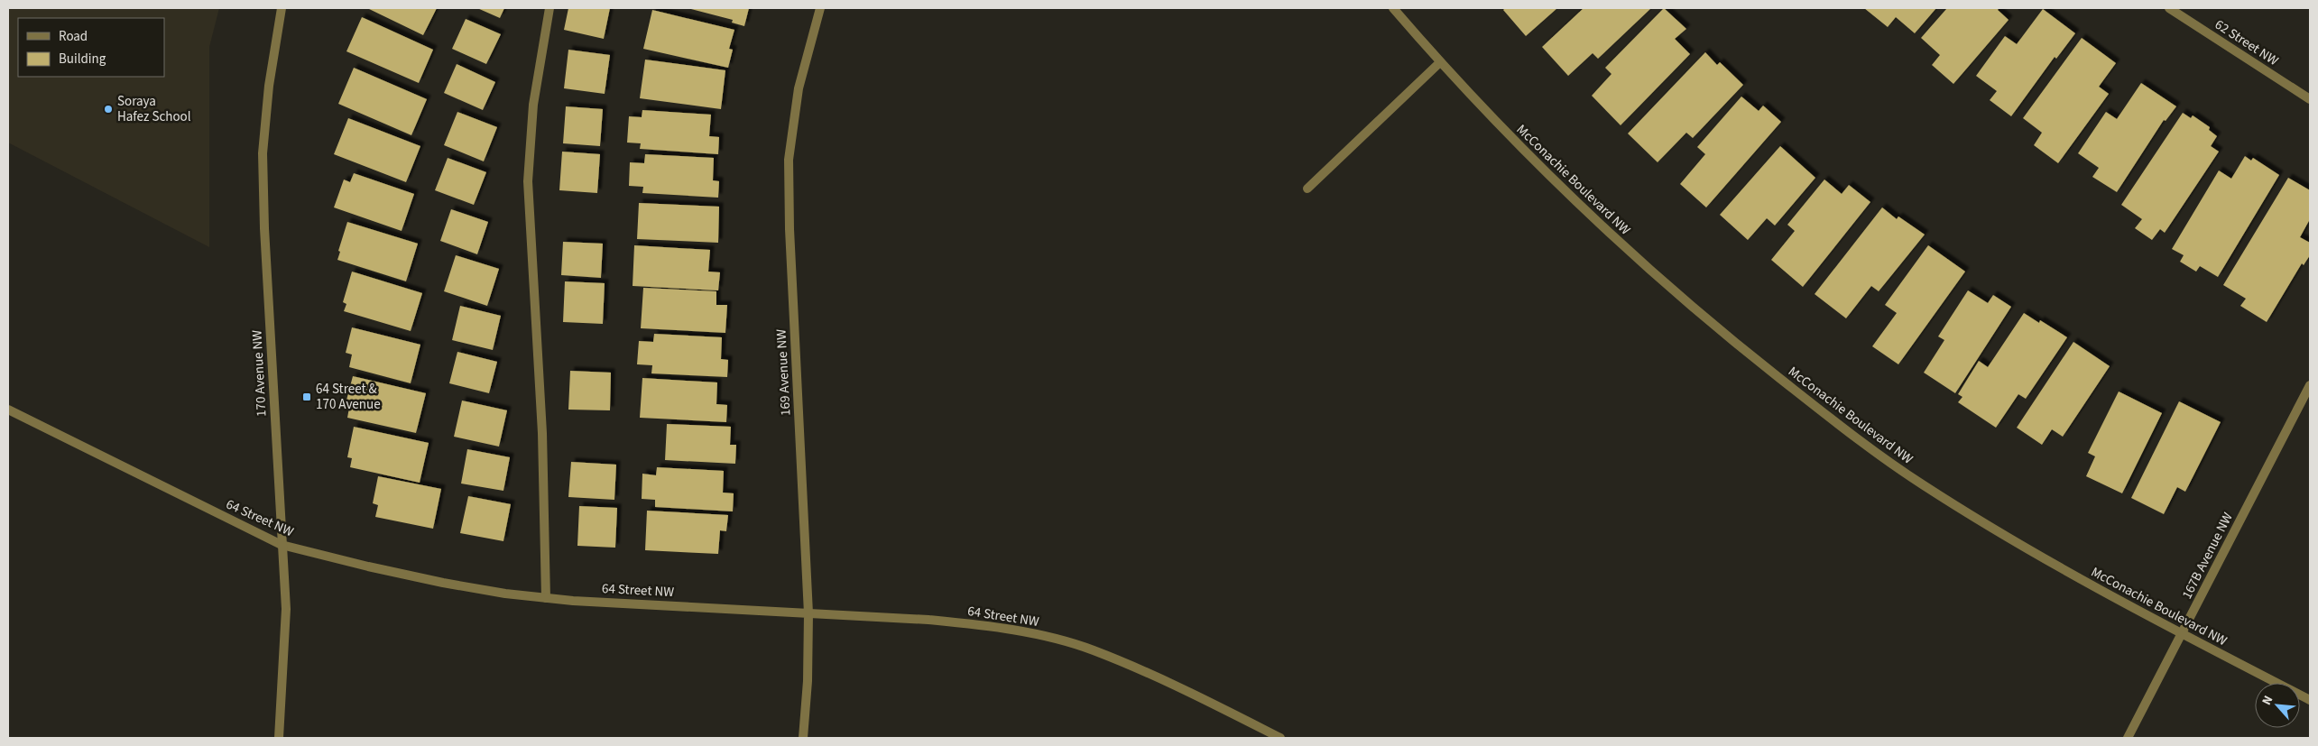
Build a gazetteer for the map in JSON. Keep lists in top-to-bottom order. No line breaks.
{"streets":{"street":["62 Street NW","McConachie Boulevard NW","169 Avenue NW","170 Avenue NW","64 Street NW","167B Avenue NW"]},"crossings":[["McConachie Boulevard NW","167B Avenue NW"],["169 Avenue NW","64 Street NW"],["170 Avenue NW","64 Street NW"]],"places":{"other":["Soraya Hafez School"],"transit":["64 Street & 170 Avenue"]},"legend":["Road","Building"],"north":"top left"}
